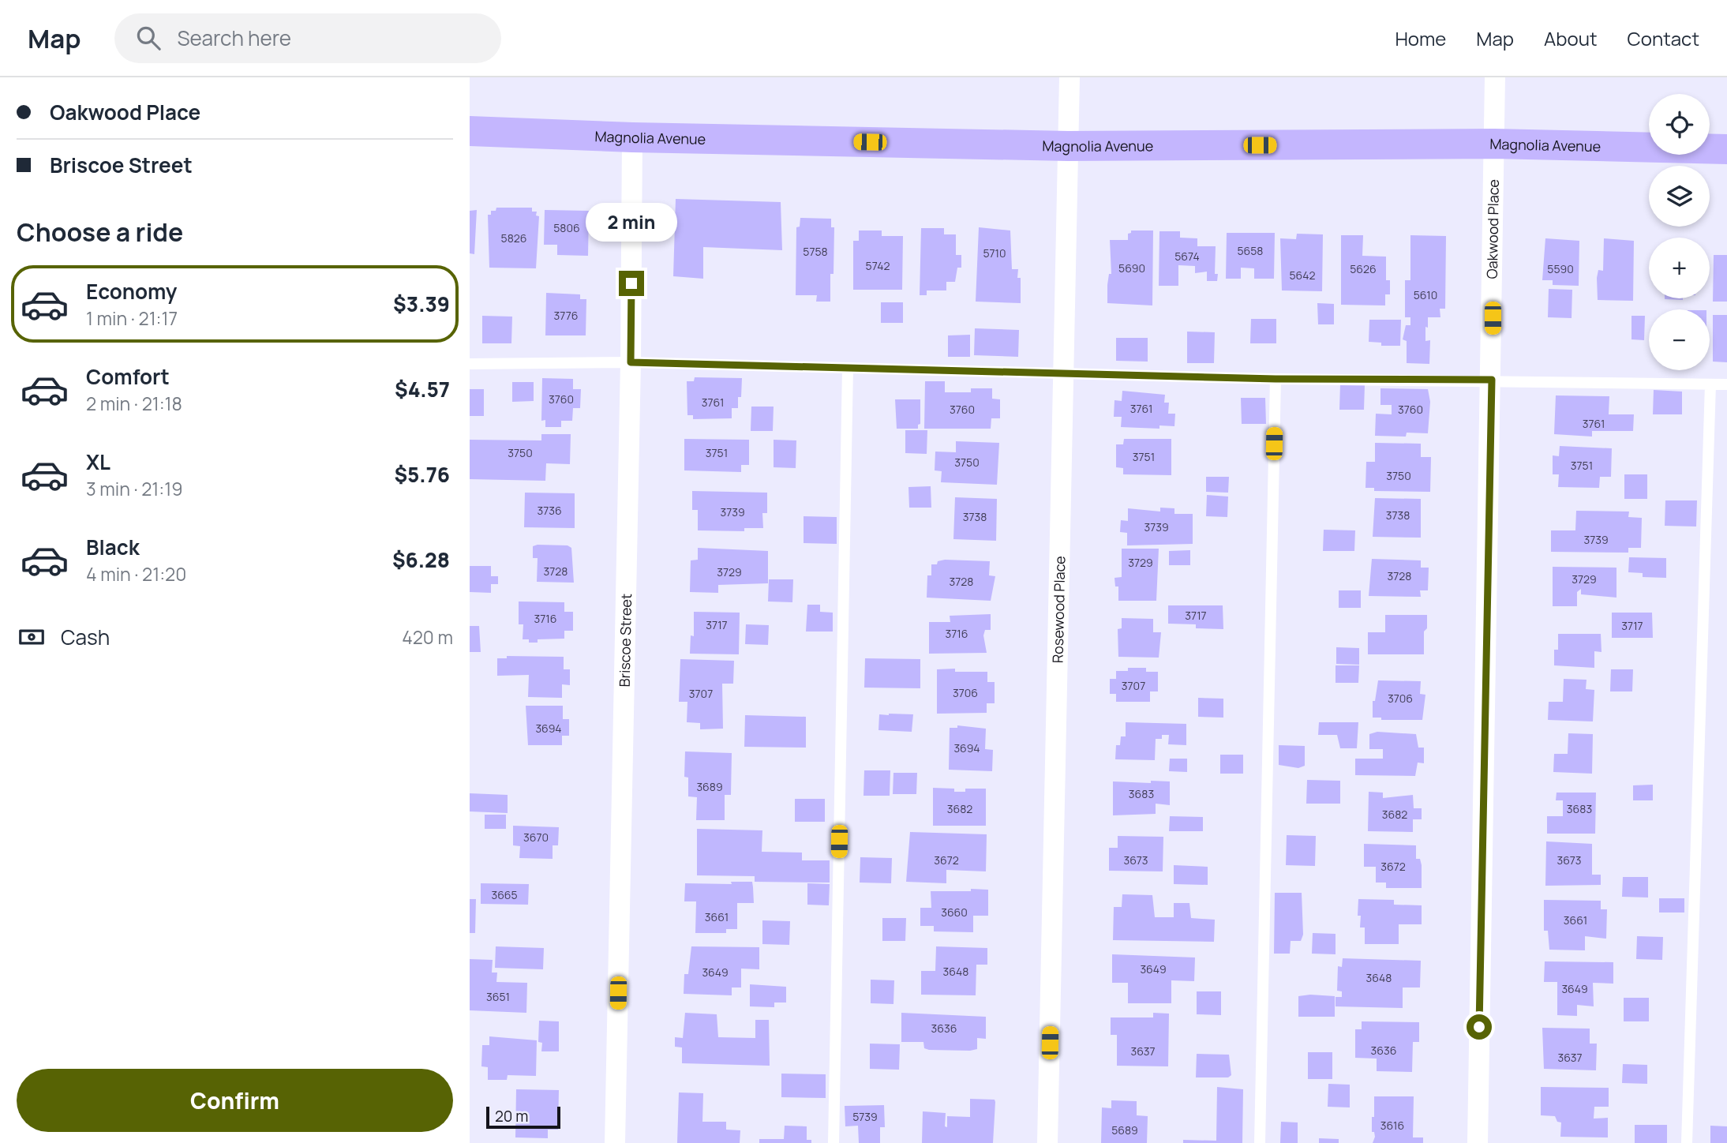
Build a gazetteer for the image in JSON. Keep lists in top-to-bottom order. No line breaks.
{"streets":{"main road":["Magnolia Avenue"],"street":["Oakwood Place","Rosewood Place","Briscoe Street"]},"crossings":[["Magnolia Avenue","Oakwood Place"],["Magnolia Avenue","Rosewood Place"],["Magnolia Avenue","Briscoe Street"]],"house_numbers":["5806","5826","5658","5758","5710","5674","5742","5690","5626","5590","5642","5610","3776","3760","3761","3761","3760","3760","3761","3750","3751","3751","3750","3751","3750","3736","3739","3738","3738","3739","3739","3729","3728","3729","3728","3729","3728","3717","3716","3717","3717","3716","3707","3706","3707","3706","3694","3694","3689","3683","3682","3683","3682","3670","3672","3673","3673","3672","3665","3660","3661","3661","3649","3648","3649","3648","3649","3651","3636","3636","3637","3637","5739","3616","5689"],"scale_bar":"20 m","page":{"header":"Map","search":"Search here","nav":["Home","Map","About","Contact"],"banner":["Oakwood Place","Briscoe Street"],"map_buttons":["+","−"],"heading":"Choose a ride","bubble":"2 min","list":[{"name":"Economy","note":"1 min · 21:17","value":"$3.39"},{"name":"Comfort","note":"2 min · 21:18","value":"$4.57"},{"name":"XL","note":"3 min · 21:19","value":"$5.76"},{"name":"Black","note":"4 min · 21:20","value":"$6.28"}],"pay":["Cash","420 m"],"buttons":"Confirm","scale":"20 m"}}
